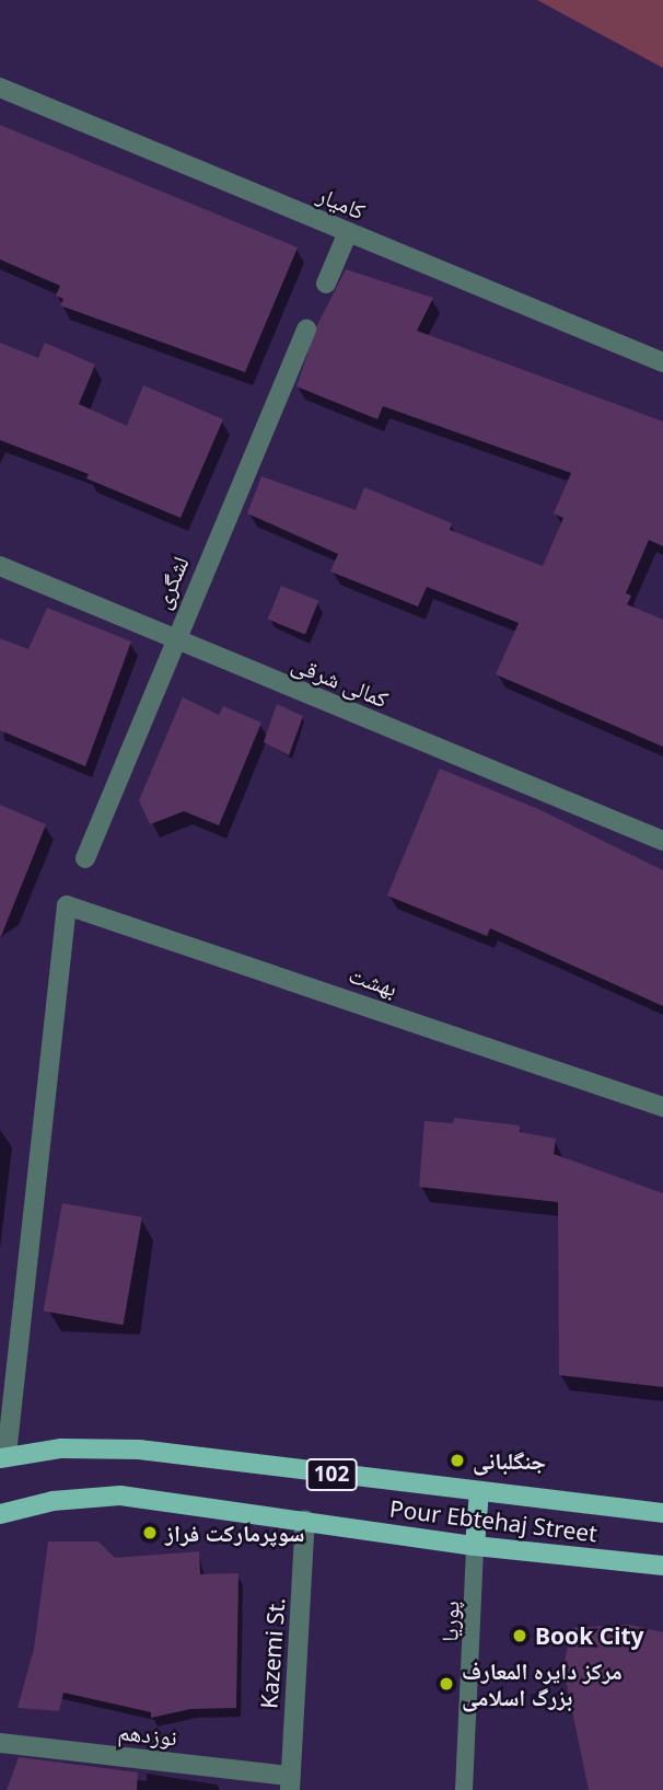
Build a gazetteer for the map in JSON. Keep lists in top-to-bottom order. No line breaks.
{"streets":{"main road":["102","Pour Ebtehaj Street"],"street":["کامیار","لشگری","کمالی شرقی","بهشت","Kazemi St.","نوزدهم"],"lane":["پوریا"]},"crossings":[["لشگری","کمالی شرقی"],["بهشت","Pour Ebtehaj Street"],["Pour Ebtehaj Street","پوریا"],["Pour Ebtehaj Street","Kazemi St."],["Kazemi St.","نوزدهم"]],"places":["جنگلبانی","سوپرمارکت فراز","Book City","مرکز دایره المعارف بزرگ اسلامی"]}
